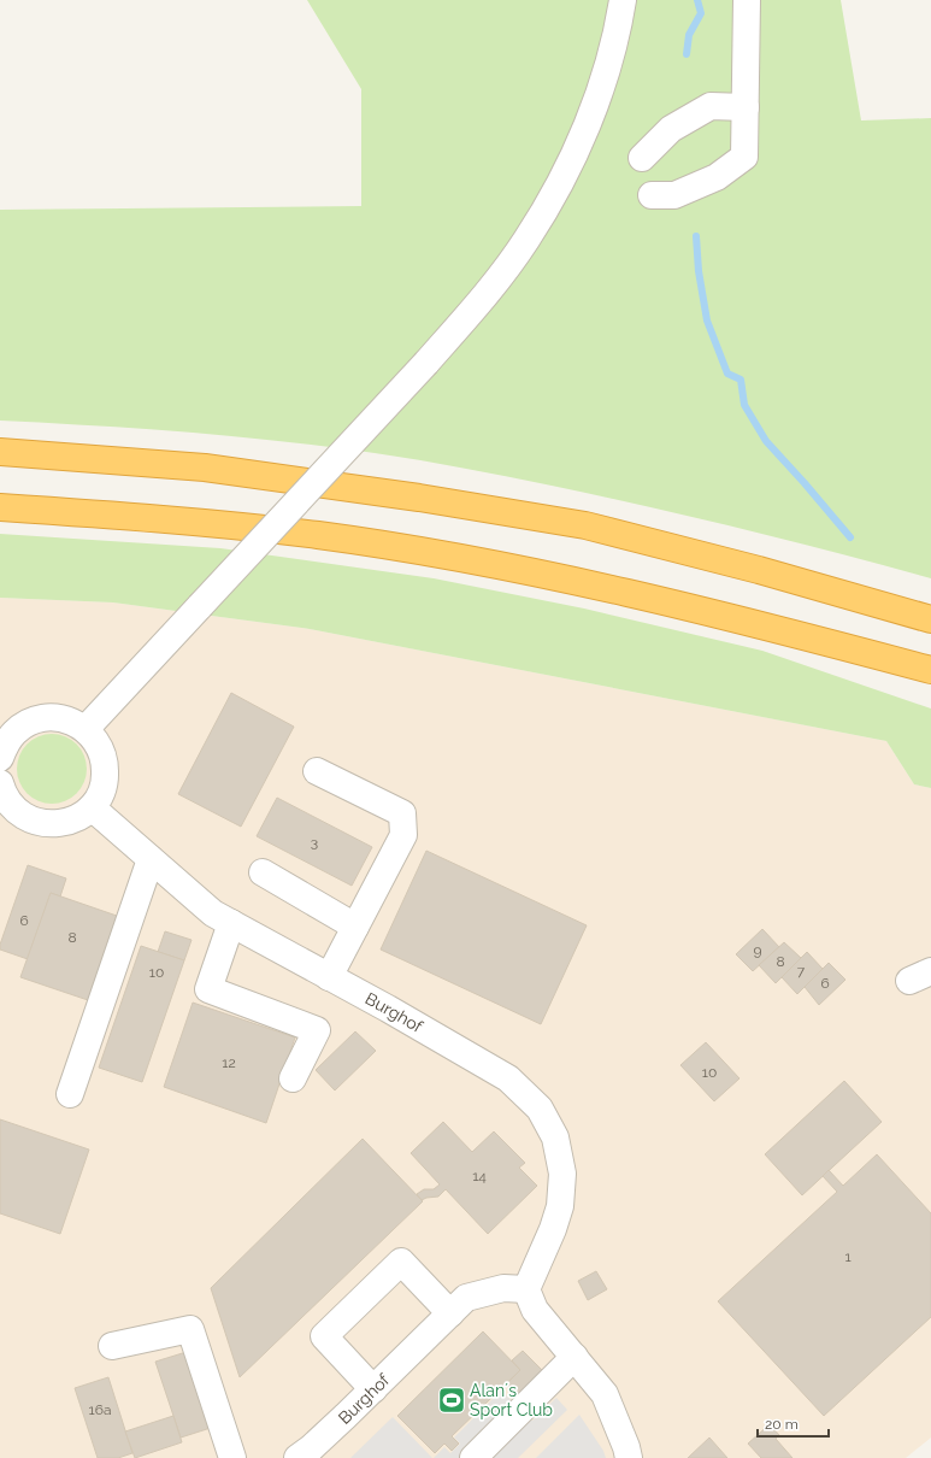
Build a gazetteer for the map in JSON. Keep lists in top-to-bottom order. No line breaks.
{"streets":{"street":["Burghof"]},"places":{"sports":["Alan´s Sport Club"]},"house_numbers":["3","6","8","9","8","7","10","6","12","10","14","1","16a"],"scale_bar":"20 m"}
